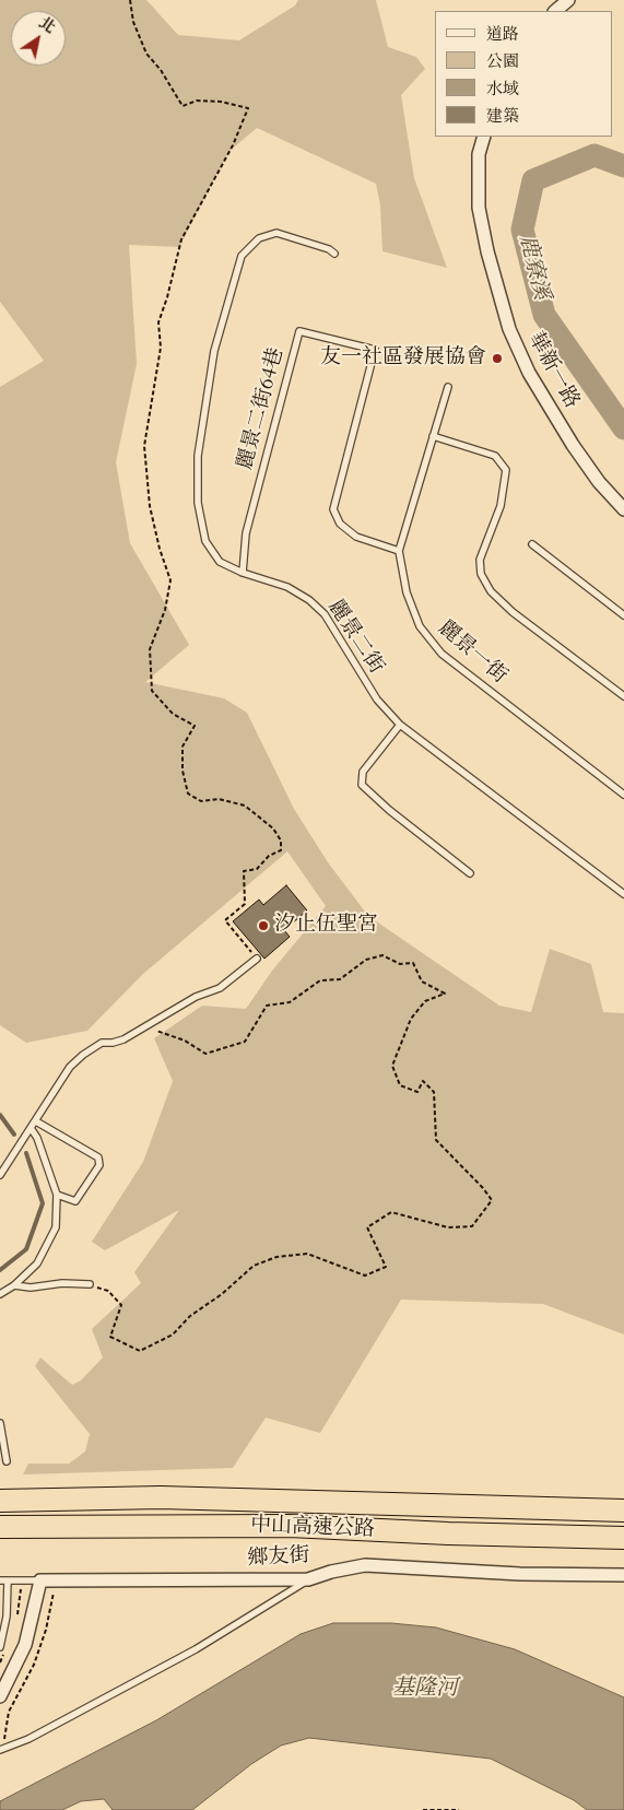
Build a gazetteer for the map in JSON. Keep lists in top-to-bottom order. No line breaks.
{"streets":{"highway":["中山高速公路"],"street":["華新一路","鄉友街"],"lane":["麗景二街64巷","麗景二街","麗景一街"]},"crossings":[["麗景二街64巷","麗景二街"],["麗景二街64巷","麗景一街"]],"water":["鹿寮溪","基隆河"],"places":["友一社區發展協會","汐止伍聖宮"],"legend":["道路","公園","水域","建築"],"north":"top right"}
